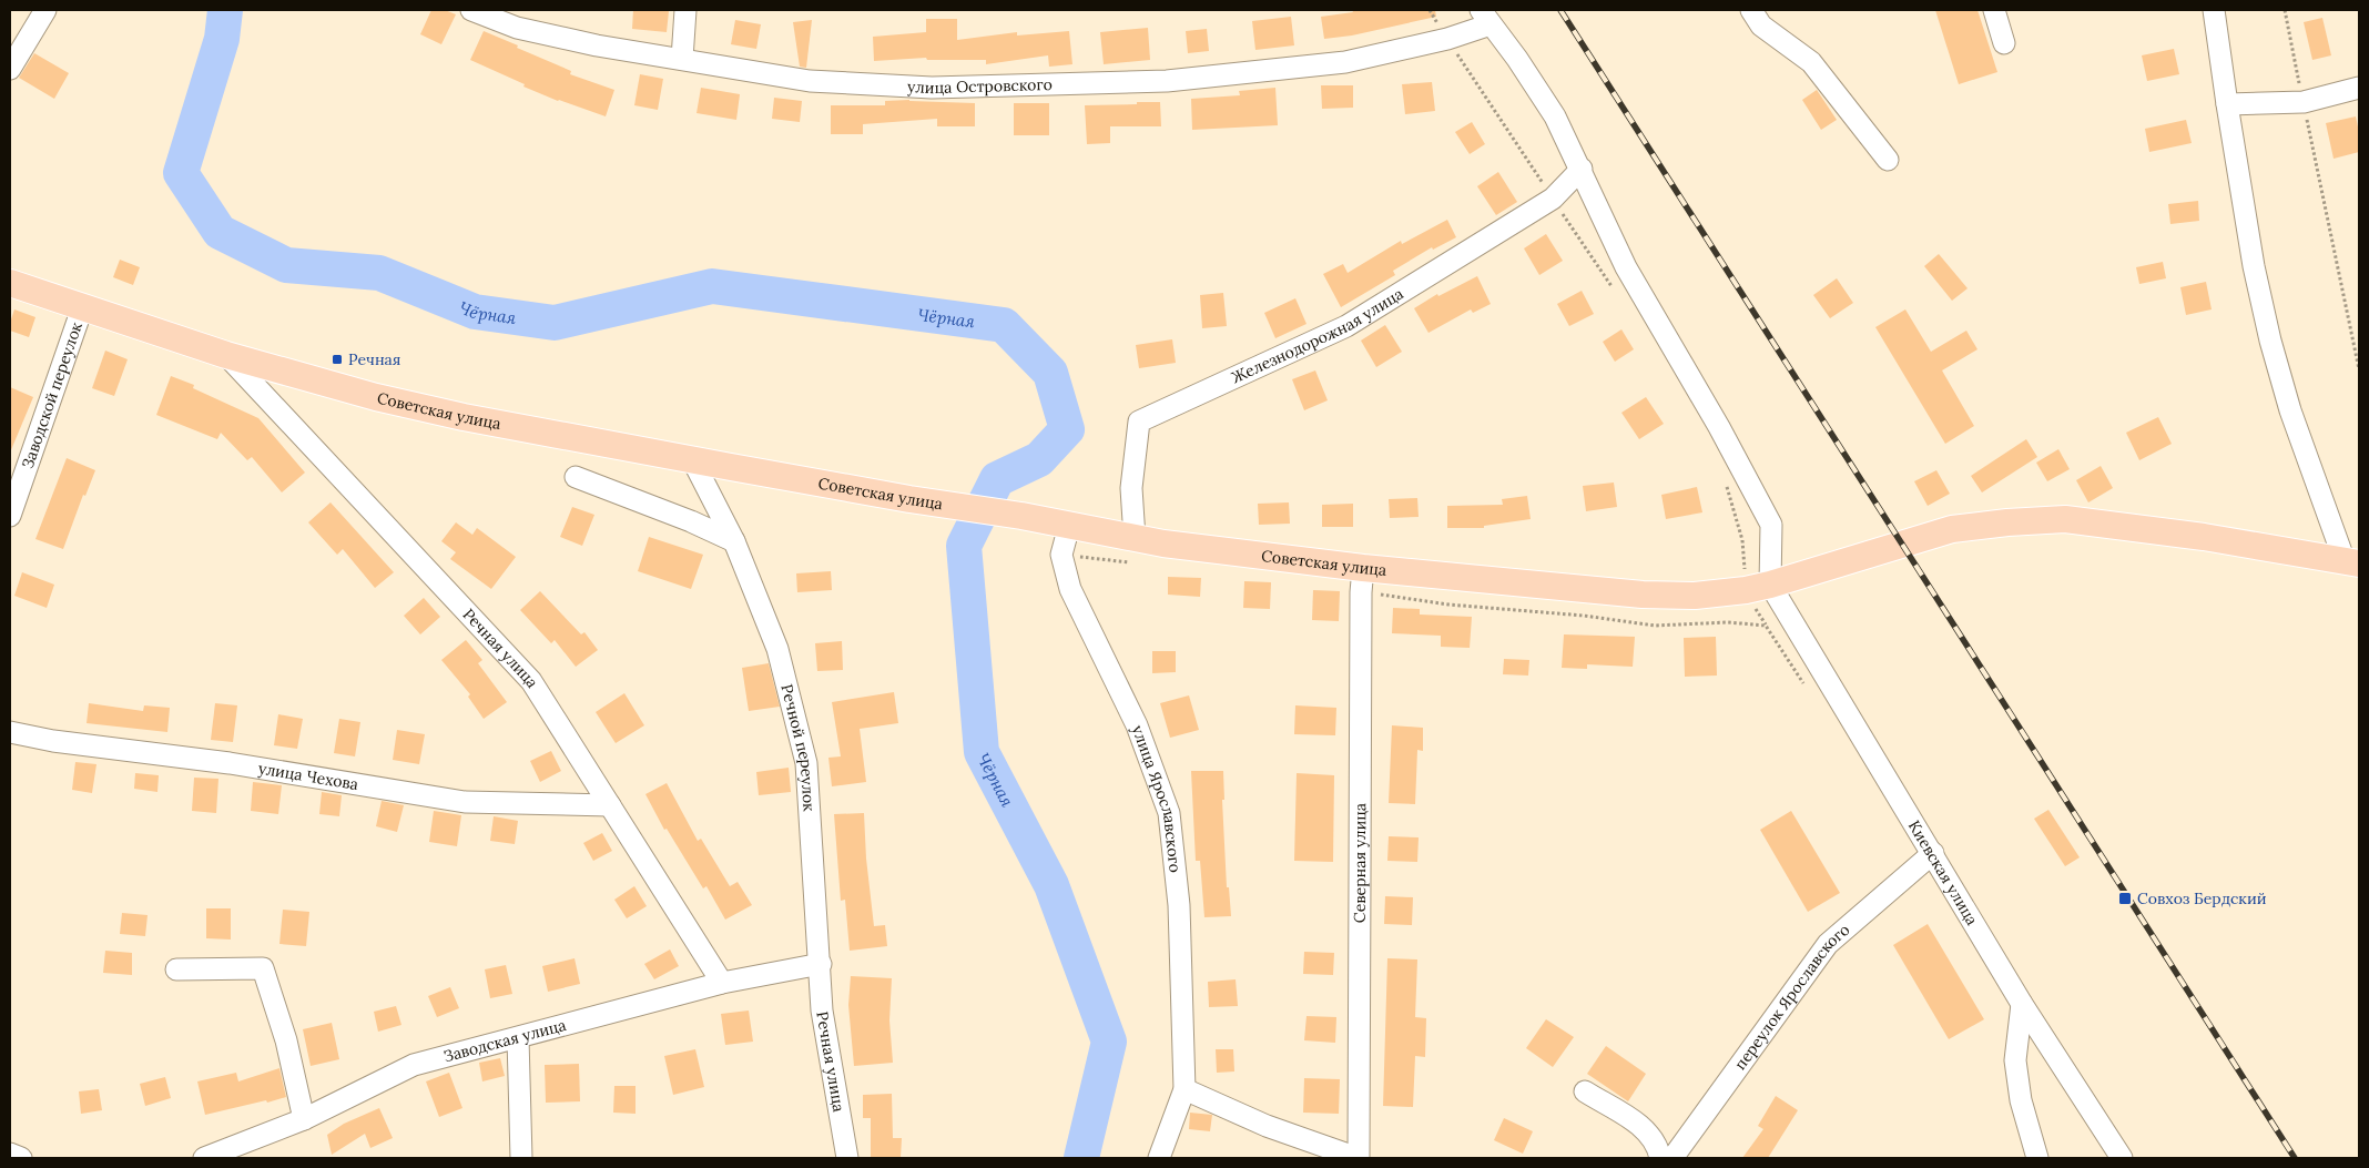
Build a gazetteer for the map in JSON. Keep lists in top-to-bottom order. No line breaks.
{"streets":{"main road":["Советская улица"],"street":["улица Островского","Железнодорожная улица","Заводской переулок","Речная улица","Речной переулок","улица Чехова","улица Ярославского","Северная улица","Киевская улица","переулок Ярославского","Заводская улица"]},"crossings":[["Железнодорожная улица","Советская улица"],["Заводской переулок","Советская улица"],["Советская улица","Речная улица"],["Советская улица","Речной переулок"],["Советская улица","улица Ярославского"],["Советская улица","Северная улица"],["Советская улица","Киевская улица"],["Речная улица","Речной переулок"],["Речная улица","улица Чехова"],["Речная улица","Заводская улица"],["Речной переулок","Заводская улица"],["Киевская улица","переулок Ярославского"]],"water":["Чёрная"],"places":{"transit":["Речная","Совхоз Бердский"]}}
